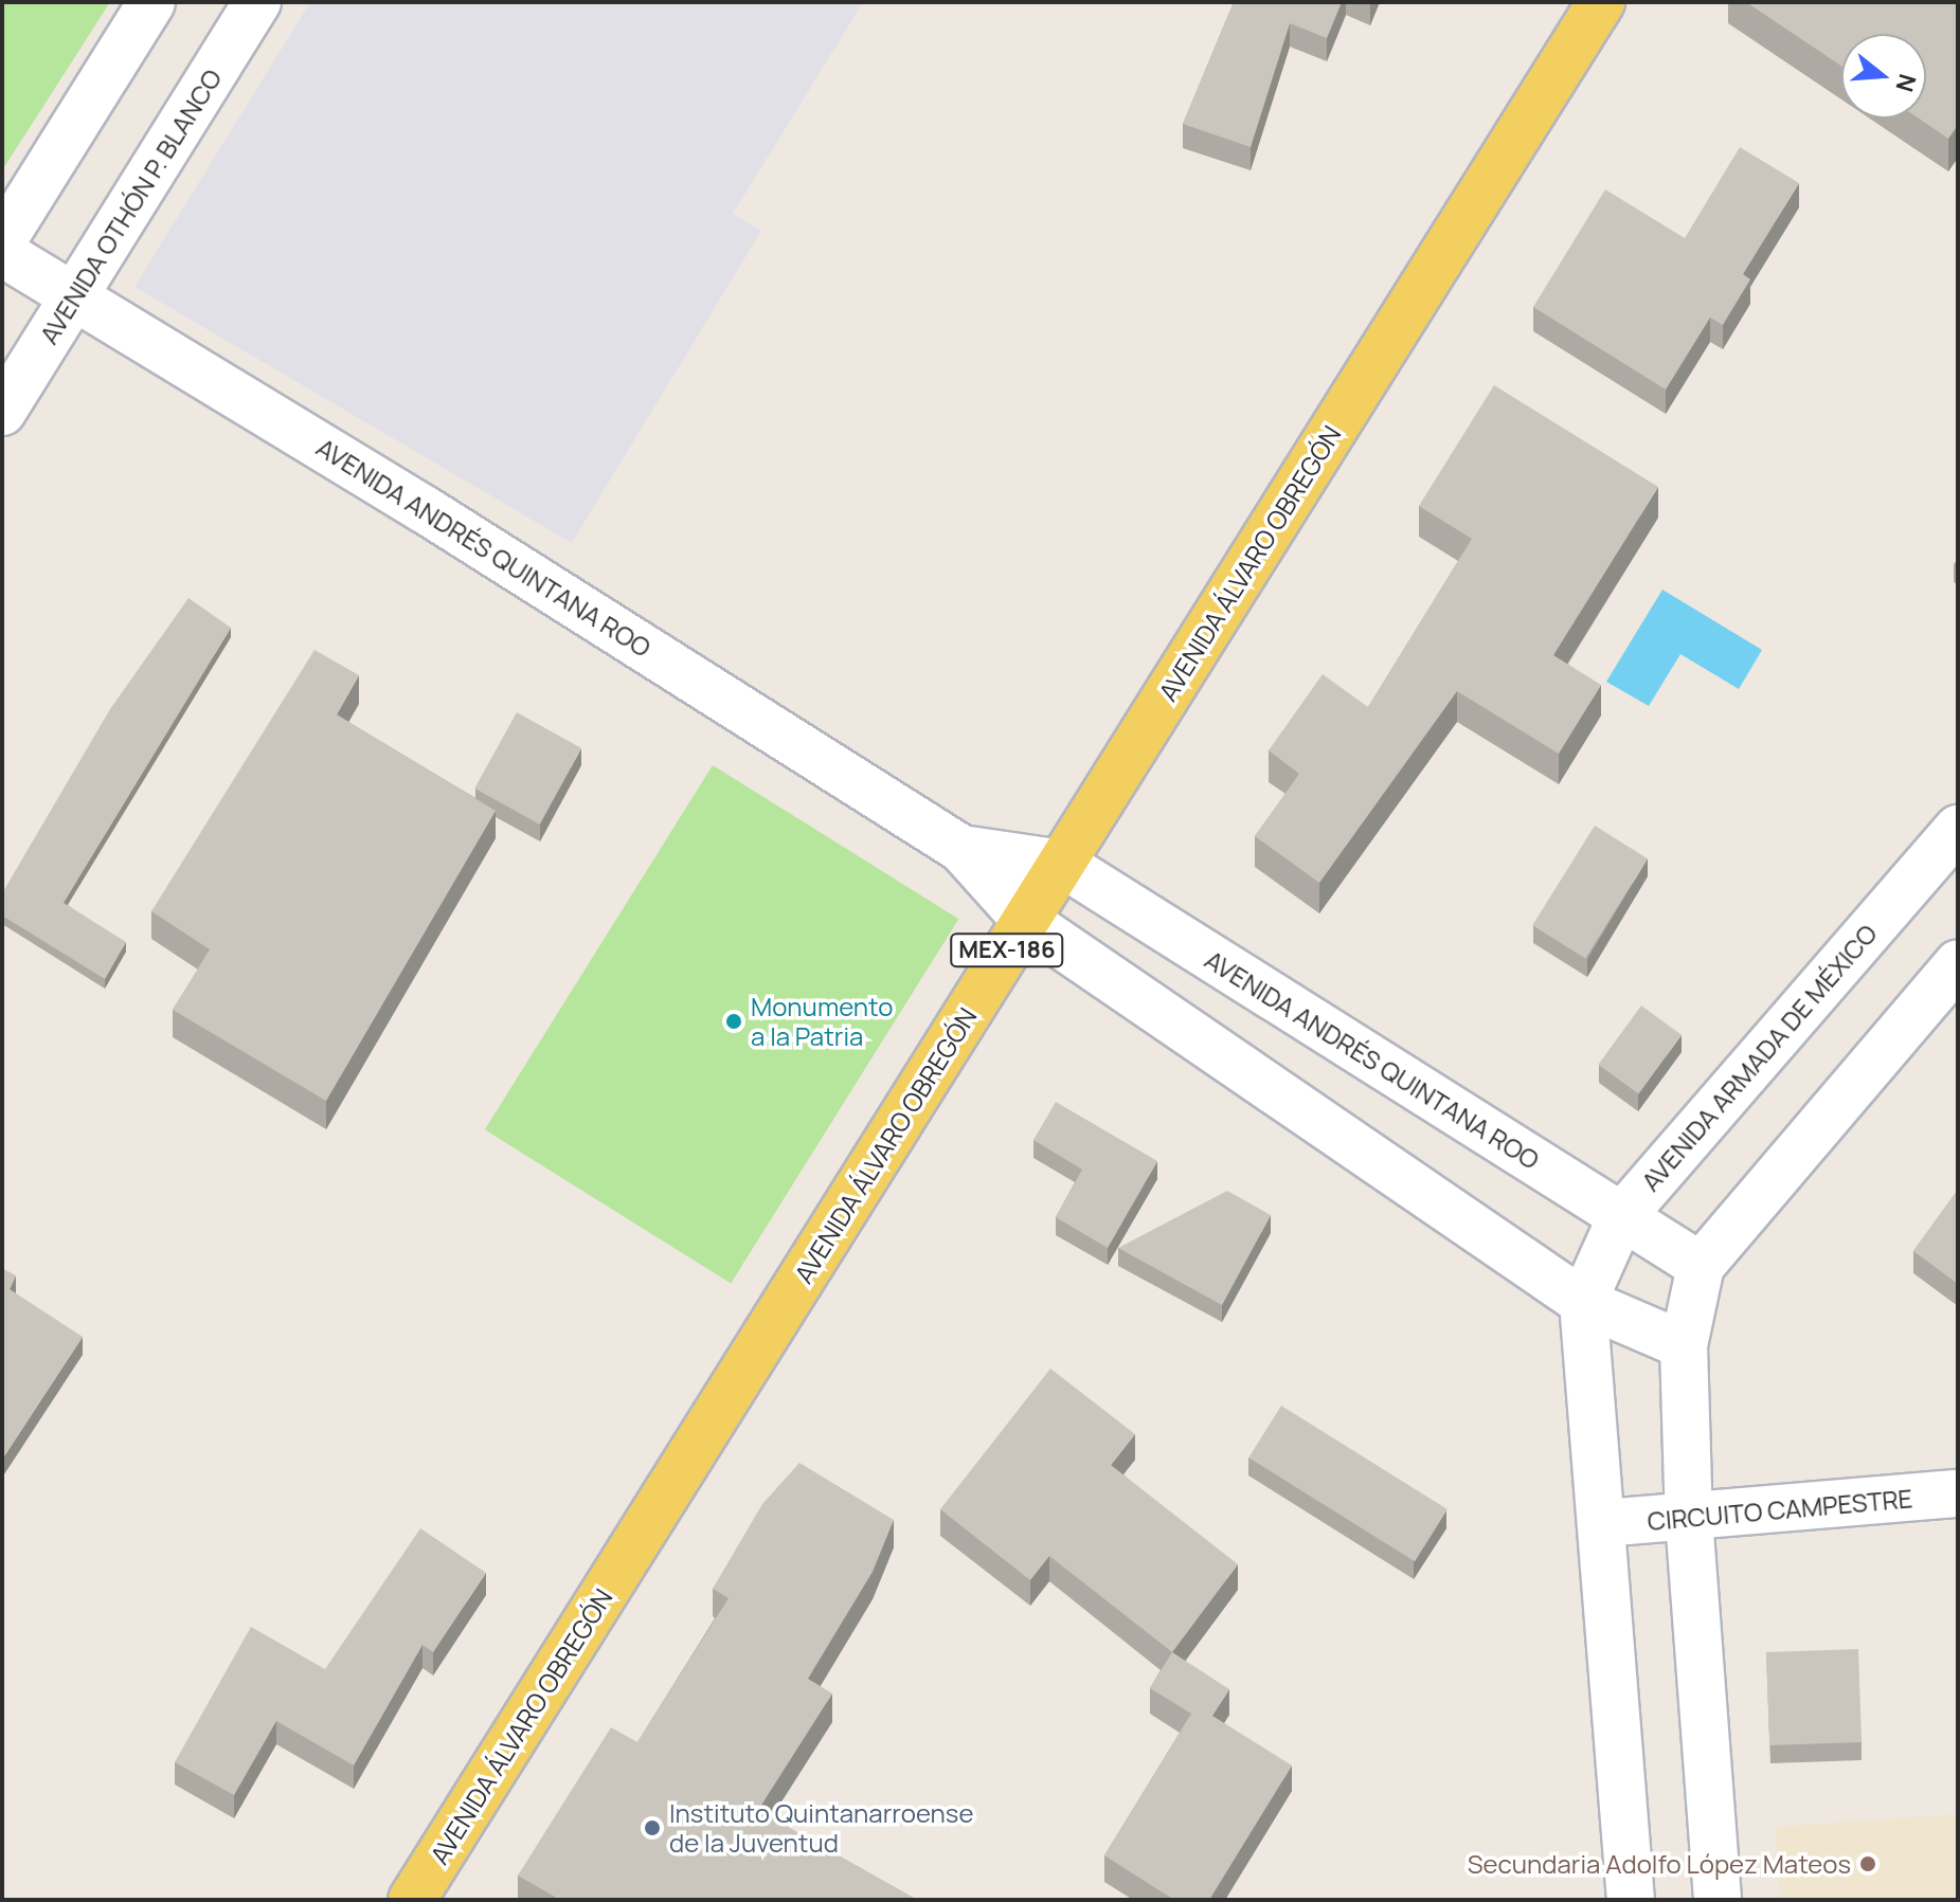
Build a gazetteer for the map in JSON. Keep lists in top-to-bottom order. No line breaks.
{"streets":{"main road":["AVENIDA ÁLVARO OBREGÓN","MEX-186"],"street":["AVENIDA OTHÓN P. BLANCO","AVENIDA ANDRÉS QUINTANA ROO","AVENIDA ARMADA DE MÉXICO","CIRCUITO CAMPESTRE"]},"crossings":[["AVENIDA OTHÓN P. BLANCO","AVENIDA ANDRÉS QUINTANA ROO"],["AVENIDA ANDRÉS QUINTANA ROO","AVENIDA ÁLVARO OBREGÓN"],["AVENIDA ANDRÉS QUINTANA ROO","AVENIDA ARMADA DE MÉXICO"]],"places":["Monumento a la Patria","Instituto Quintanarroense de la Juventud","Secundaria Adolfo López Mateos"],"north":"right"}
